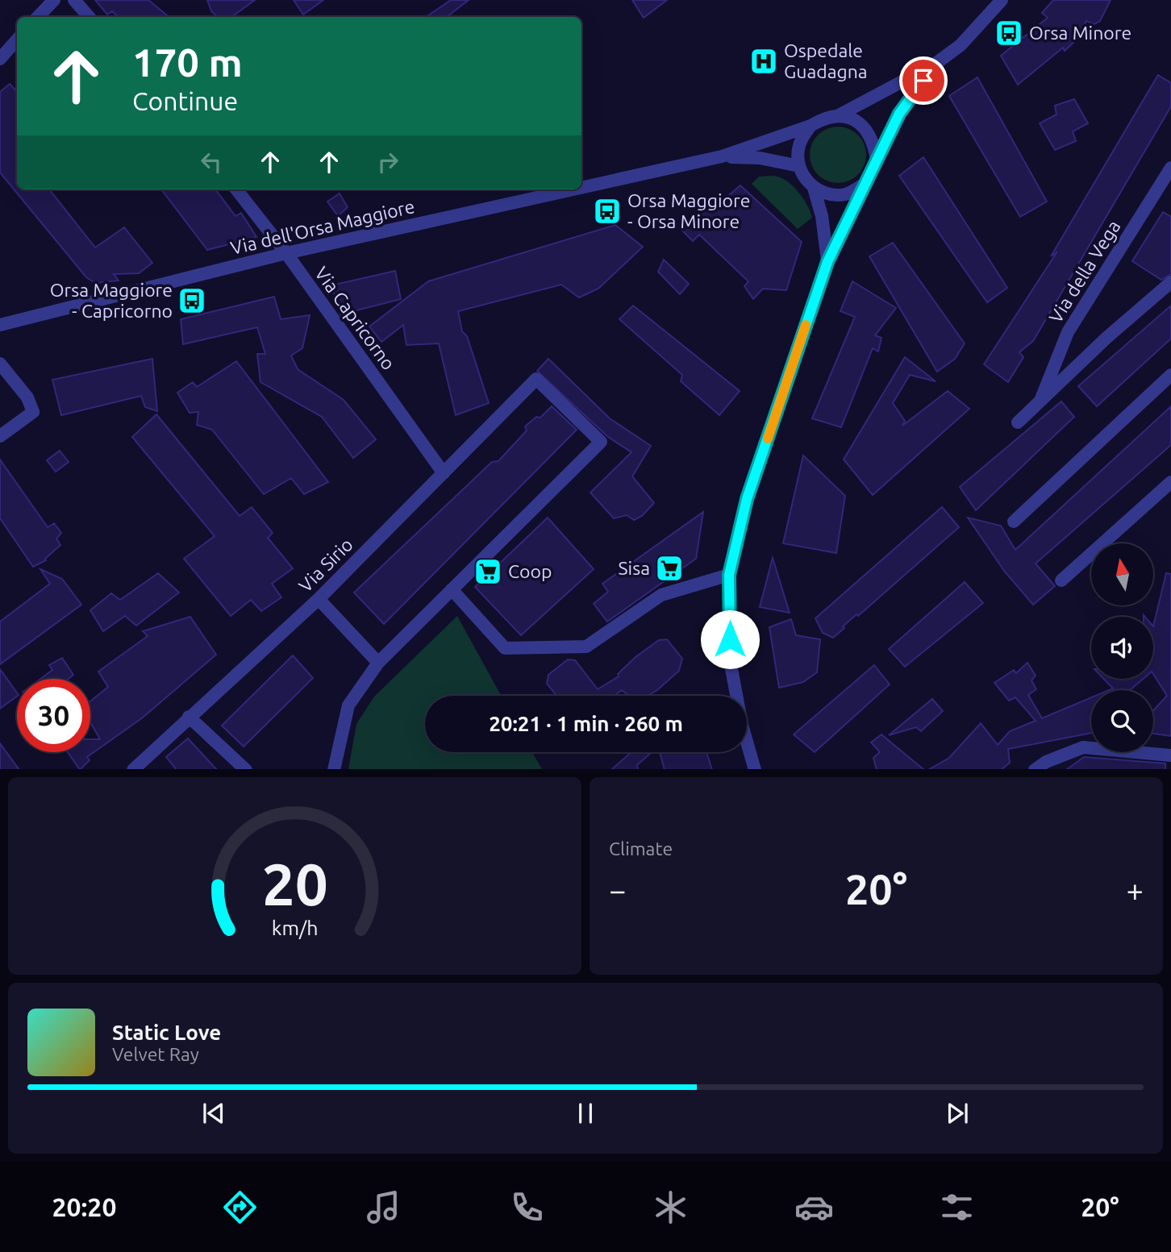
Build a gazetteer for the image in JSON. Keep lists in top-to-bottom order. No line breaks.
{"streets":{"street":["Via dell'Orsa Maggiore","Via della Vega","Via Capricorno","Via Sirio"]},"crossings":[["Via dell'Orsa Maggiore","Via Capricorno"],["Via Capricorno","Via Sirio"]],"places":{"bus stop":["Orsa Minore","Orsa Maggiore - Orsa Minore","Orsa Maggiore - Capricorno"],"hospital":["Ospedale Guadagna"],"supermarket":["Sisa","Coop"]},"north":"top","page":{"turn":["170 m","Continue"],"limit":"30","trip":"20:21 · 1 min · 260 m","tile":"Climate","heat":["−","20°","+"],"song":["Static Love","Velvet Ray"],"tabs":["20:20","20°"],"gauge":["20","km/h"]}}
